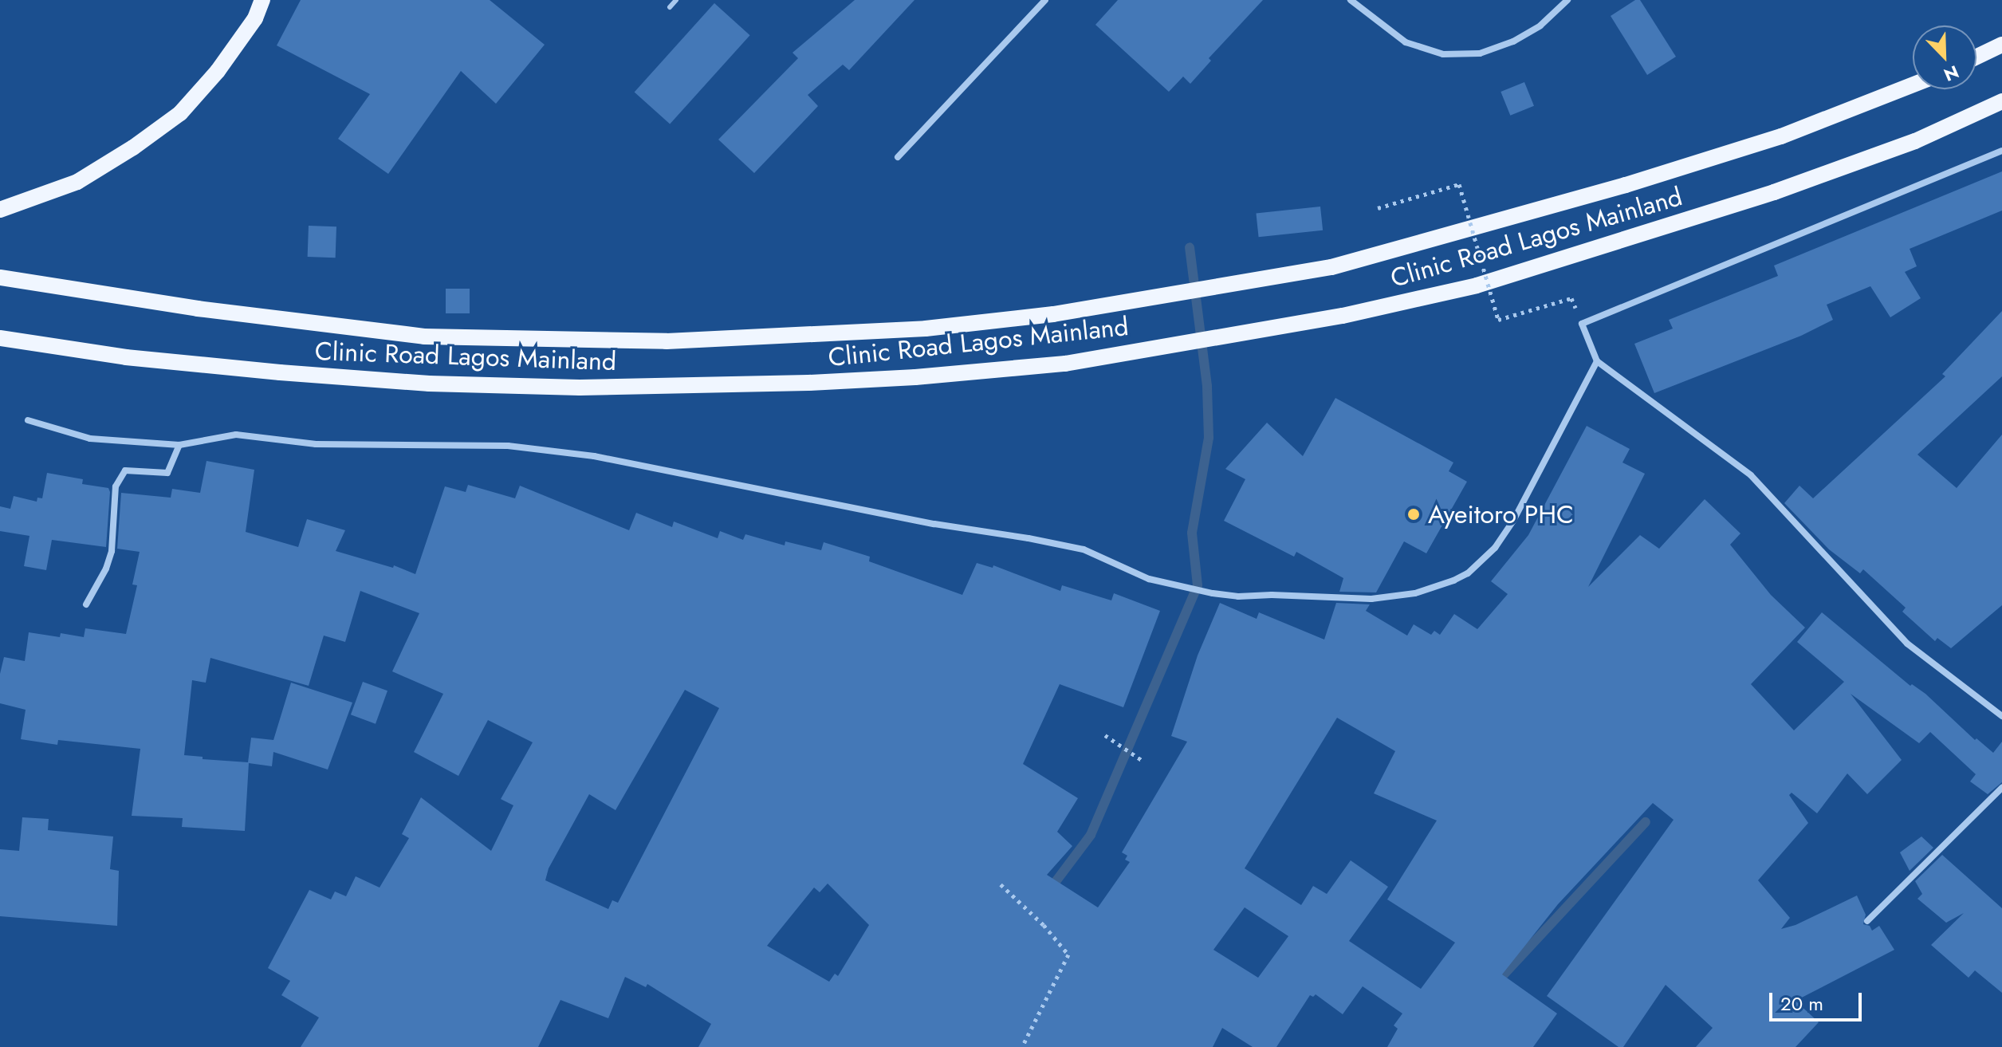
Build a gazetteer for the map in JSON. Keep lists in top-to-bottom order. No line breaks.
{"streets":{"main road":["Clinic Road Lagos Mainland"]},"places":["Ayeitoro PHC"],"scale_bar":"20 m","north":"bottom right"}
